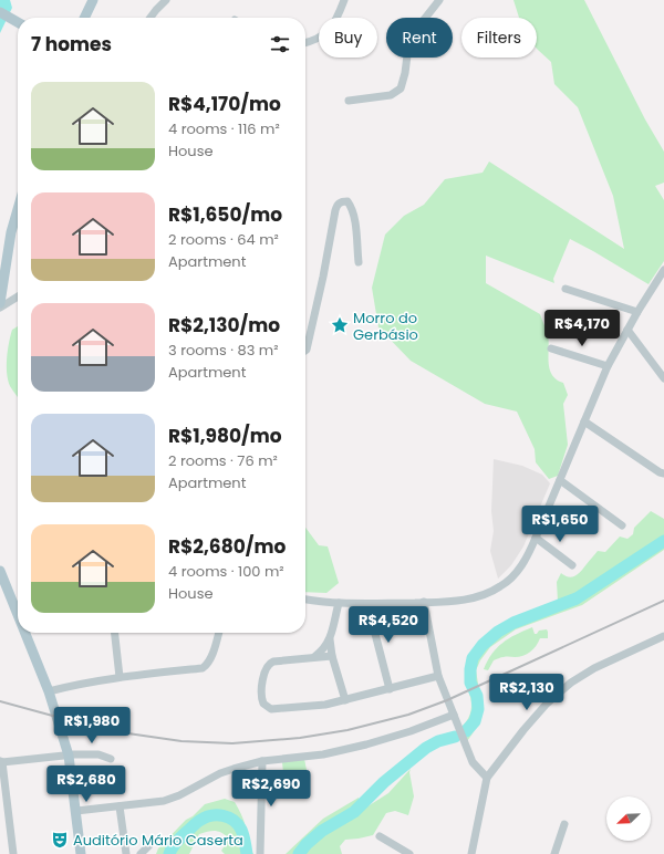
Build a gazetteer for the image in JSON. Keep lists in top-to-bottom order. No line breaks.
{"places":{"place":["Morro do Gerbásio"],"theatre":["Auditório Mário Caserta"]},"north":"bottom left","page":{"chip":["Buy","Rent","Filters"],"heading":"7 homes","list":[{"name":"R$4,170/mo","note":"4 rooms · 116 m² · House"},{"name":"R$1,650/mo","note":"2 rooms · 64 m² · Apartment"},{"name":"R$2,130/mo","note":"3 rooms · 83 m² · Apartment"},{"name":"R$1,980/mo","note":"2 rooms · 76 m² · Apartment"},{"name":"R$2,680/mo","note":"4 rooms · 100 m² · House"}],"price":["R$4,170","R$1,650","R$4,520","R$2,130","R$1,980","R$2,680","R$2,690"]}}
